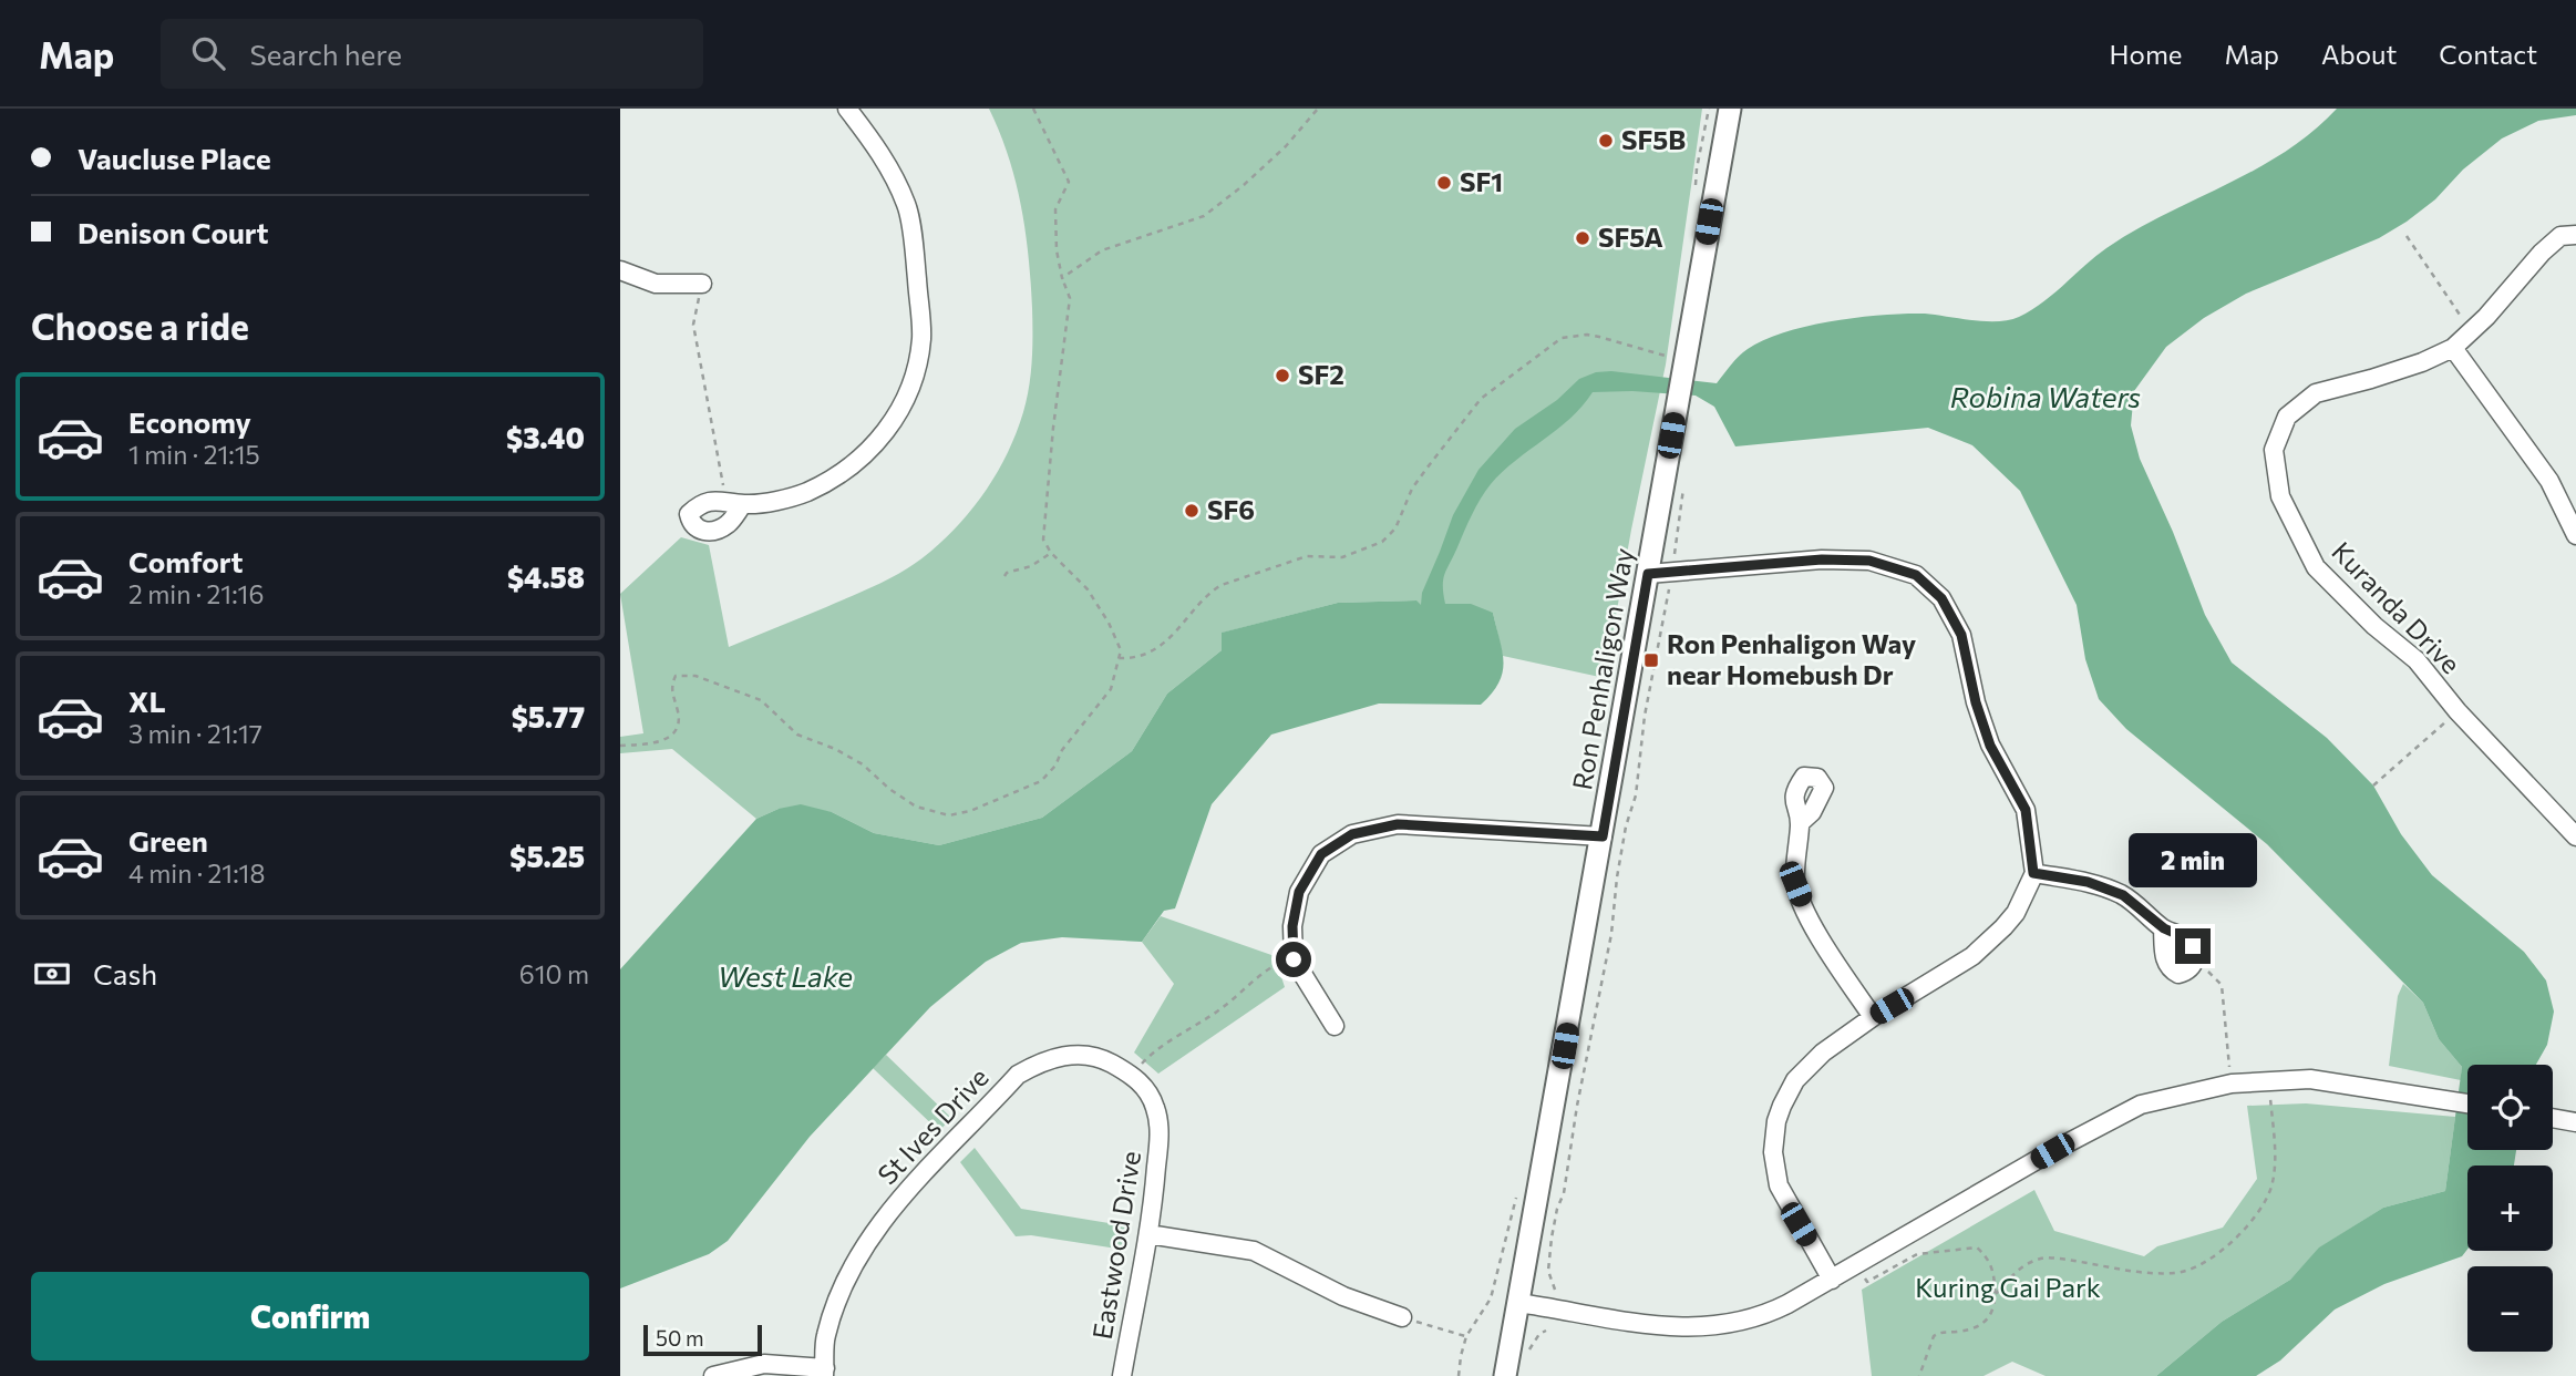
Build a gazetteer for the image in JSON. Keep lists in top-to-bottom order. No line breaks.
{"streets":{"street":["Kuranda Drive","Ron Penhaligon Way","St Ives Drive","Eastwood Drive"]},"crossings":[["St Ives Drive","Eastwood Drive"]],"water":["Robina Waters","West Lake"],"parks":["Kuring Gai Park"],"places":{"other":["SF5B","SF1","SF5A","SF2","SF6"],"transit":["Ron Penhaligon Way near Homebush Dr"]},"scale_bar":"50 m","page":{"header":"Map","search":"Search here","nav":["Home","Map","About","Contact"],"banner":["Vaucluse Place","Denison Court"],"heading":"Choose a ride","list":[{"name":"Economy","note":"1 min · 21:15","value":"$3.40"},{"name":"Comfort","note":"2 min · 21:16","value":"$4.58"},{"name":"XL","note":"3 min · 21:17","value":"$5.77"},{"name":"Green","note":"4 min · 21:18","value":"$5.25"}],"bubble":"2 min","pay":["Cash","610 m"],"map_buttons":["+","−"],"buttons":"Confirm","scale":"50 m"}}
